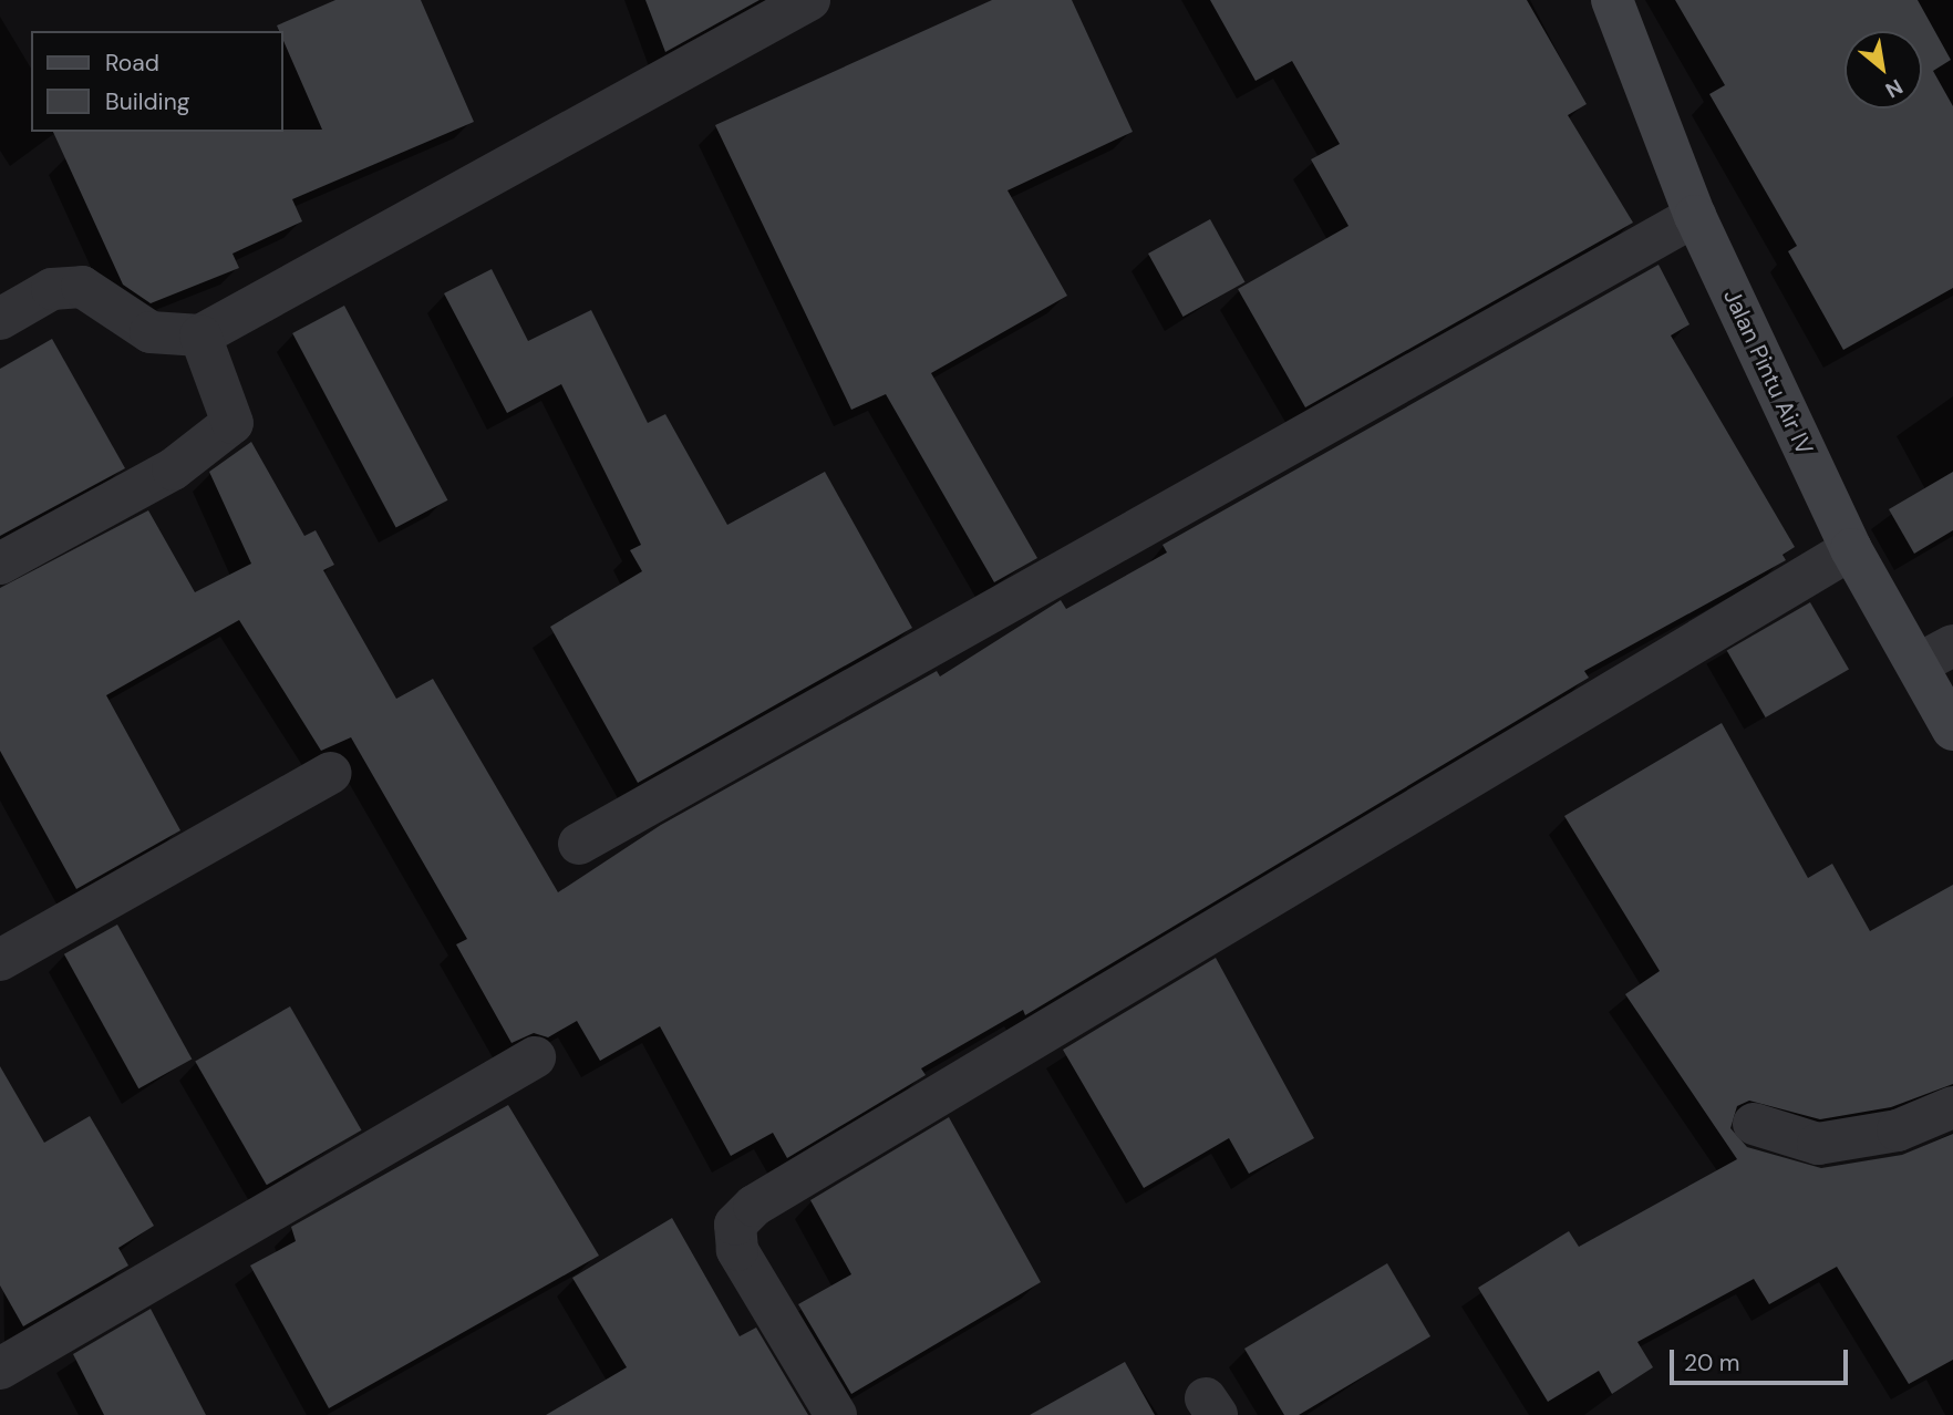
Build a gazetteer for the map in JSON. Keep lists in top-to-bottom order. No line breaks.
{"streets":{"main road":["Jalan Pintu Air IV"]},"legend":["Road","Building"],"scale_bar":"20 m","north":"bottom right"}
